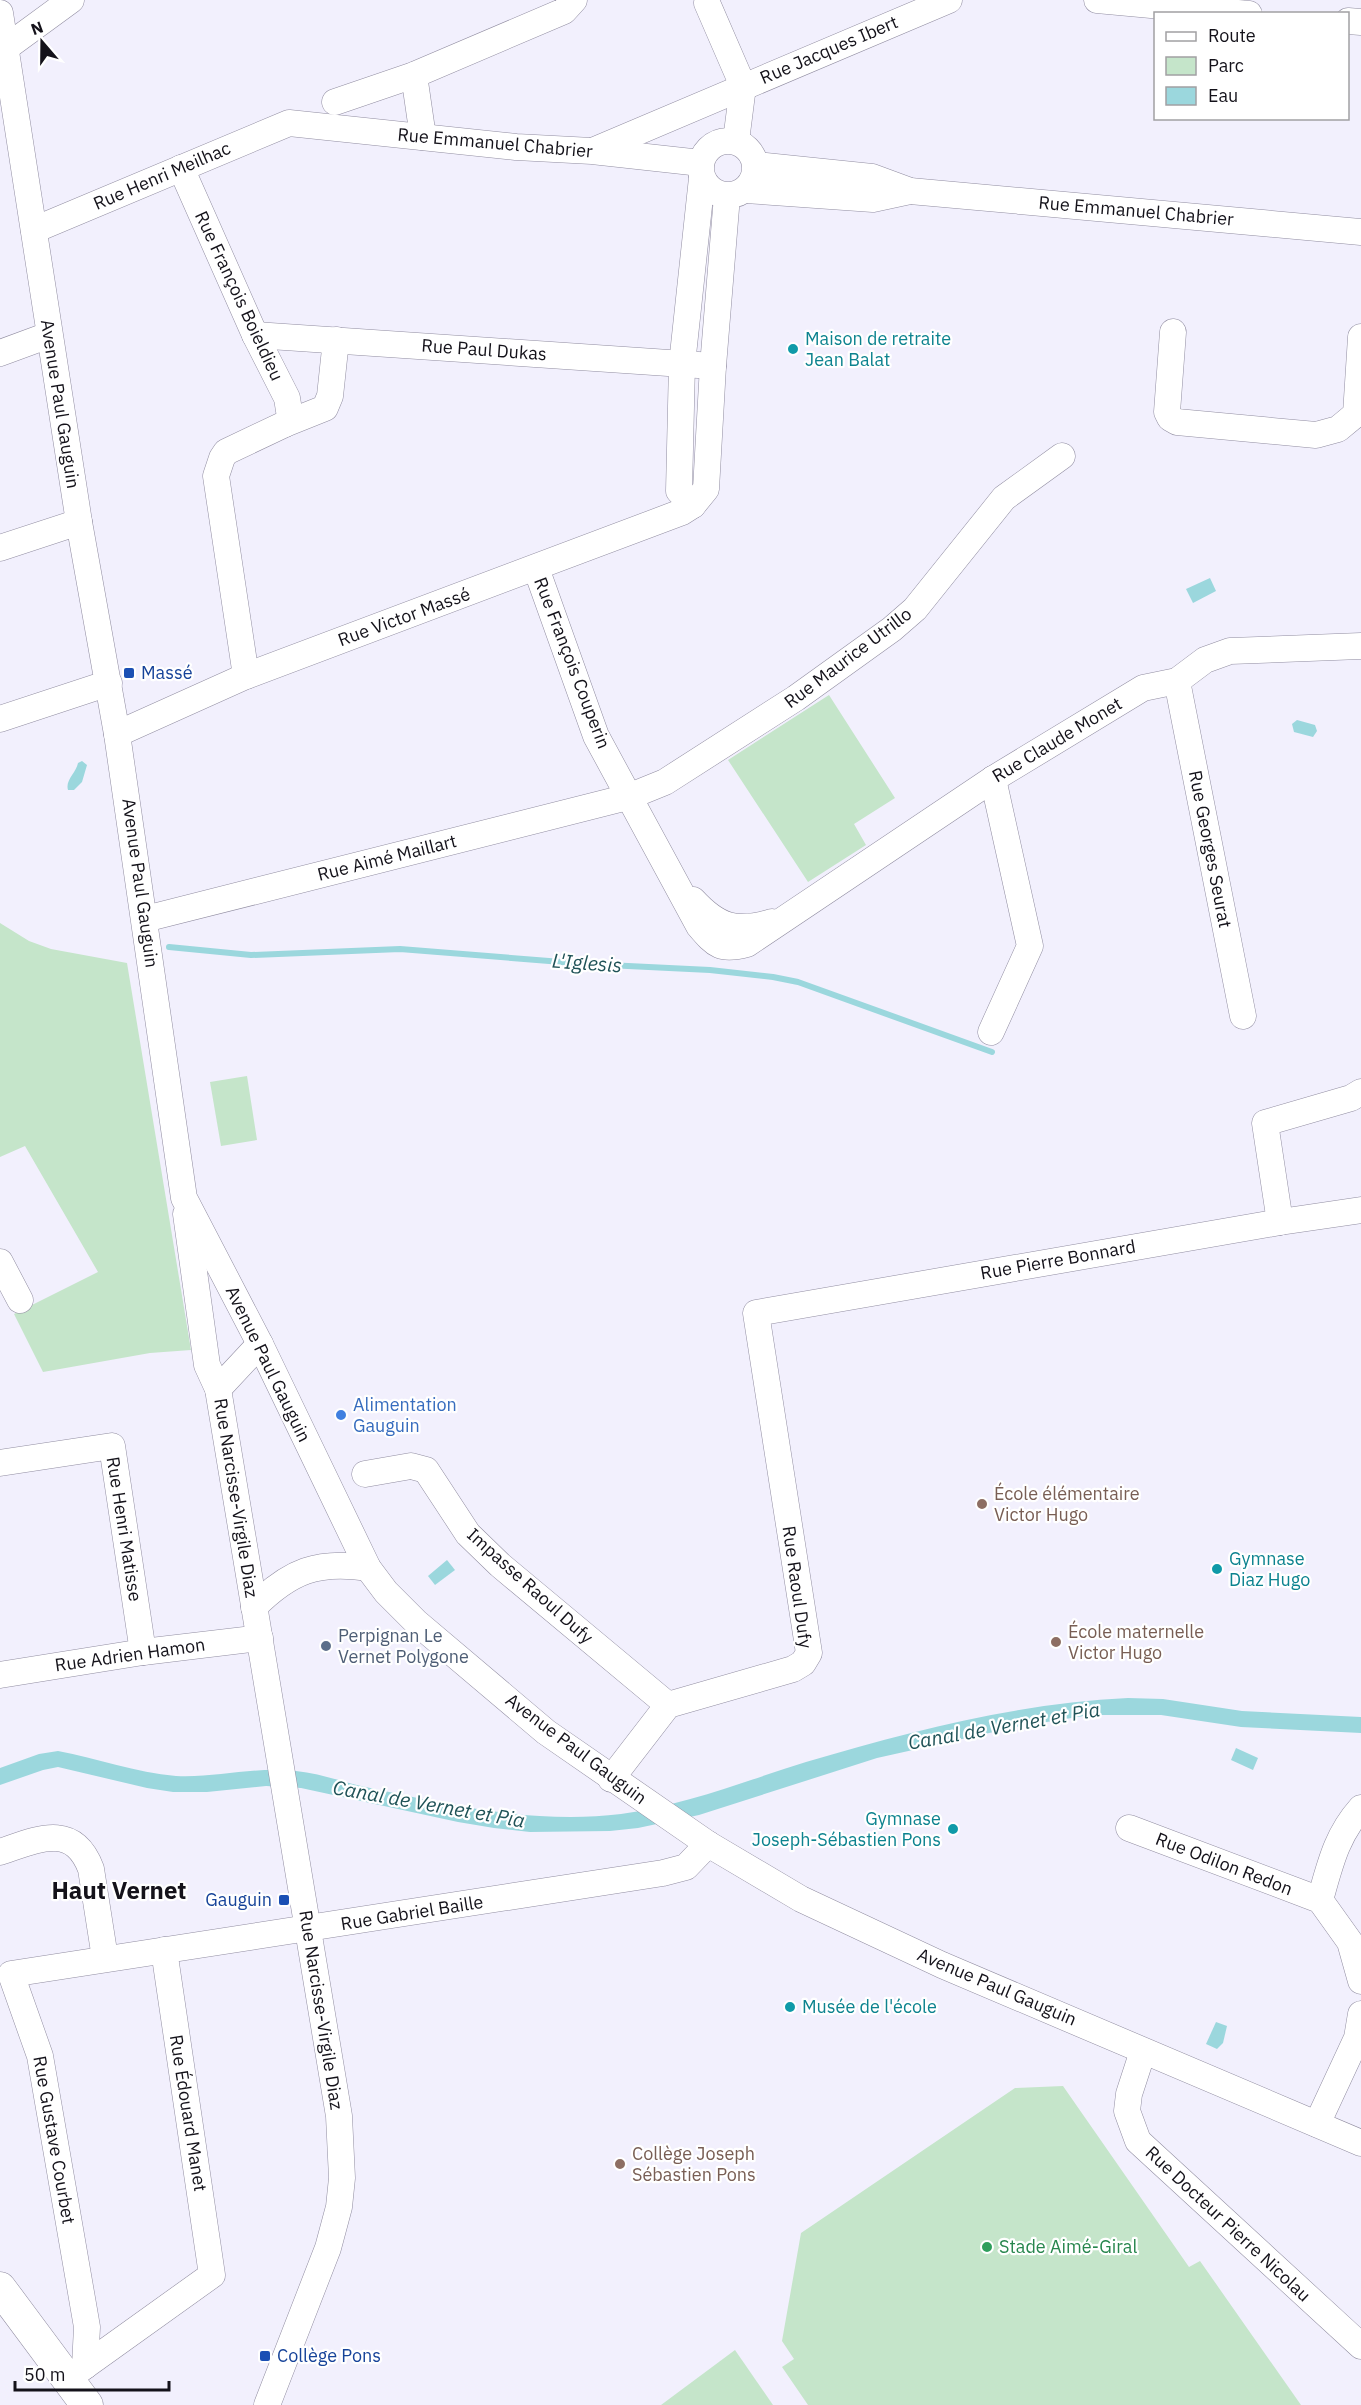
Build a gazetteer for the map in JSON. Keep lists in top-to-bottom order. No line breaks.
{"streets":{"street":["Rue Jacques Ibert","Rue Emmanuel Chabrier","Rue Henri Meilhac","Rue François Boieldieu","Rue Paul Dukas","Avenue Paul Gauguin","Rue Victor Massé","Rue Maurice Utrillo","Rue François Couperin","Rue Claude Monet","Rue Georges Seurat","Rue Aimé Maillart","Rue Pierre Bonnard","Rue Narcisse-Virgile Diaz","Rue Henri Matisse","Impasse Raoul Dufy","Rue Raoul Dufy","Rue Adrien Hamon","Rue Odilon Redon","Rue Gabriel Baille","Rue Édouard Manet","Rue Gustave Courbet","Rue Docteur Pierre Nicolau"]},"crossings":[["Rue Jacques Ibert","Rue Emmanuel Chabrier"],["Rue Emmanuel Chabrier","Rue Henri Meilhac"],["Rue Henri Meilhac","Rue François Boieldieu"],["Rue Henri Meilhac","Avenue Paul Gauguin"],["Rue François Boieldieu","Rue Paul Dukas"],["Avenue Paul Gauguin","Rue Victor Massé"],["Avenue Paul Gauguin","Rue Aimé Maillart"],["Avenue Paul Gauguin","Rue Narcisse-Virgile Diaz"],["Avenue Paul Gauguin","Rue Gabriel Baille"],["Avenue Paul Gauguin","Rue Docteur Pierre Nicolau"],["Rue Victor Massé","Rue François Couperin"],["Rue Maurice Utrillo","Rue François Couperin"],["Rue Maurice Utrillo","Rue Aimé Maillart"],["Rue François Couperin","Rue Claude Monet"],["Rue François Couperin","Rue Aimé Maillart"],["Rue Claude Monet","Rue Georges Seurat"],["Rue Pierre Bonnard","Rue Raoul Dufy"],["Rue Narcisse-Virgile Diaz","Rue Adrien Hamon"],["Rue Narcisse-Virgile Diaz","Rue Gabriel Baille"],["Rue Henri Matisse","Rue Adrien Hamon"],["Impasse Raoul Dufy","Rue Raoul Dufy"],["Rue Gabriel Baille","Rue Édouard Manet"],["Rue Gabriel Baille","Rue Gustave Courbet"],["Rue Édouard Manet","Rue Gustave Courbet"]],"districts":["Haut Vernet"],"water":["L'Iglesis","Canal de Vernet et Pia"],"places":{"other":["Maison de retraite Jean Balat","Alimentation Gauguin","École élémentaire Victor Hugo","Gymnase Diaz Hugo","École maternelle Victor Hugo","Perpignan Le Vernet Polygone","Gymnase Joseph-Sébastien Pons","Musée de l'école","Collège Joseph Sébastien Pons","Stade Aimé-Giral"],"transit":["Massé","Gauguin","Collège Pons"]},"legend":["Route","Parc","Eau"],"scale_bar":"50 m","north":"top"}
